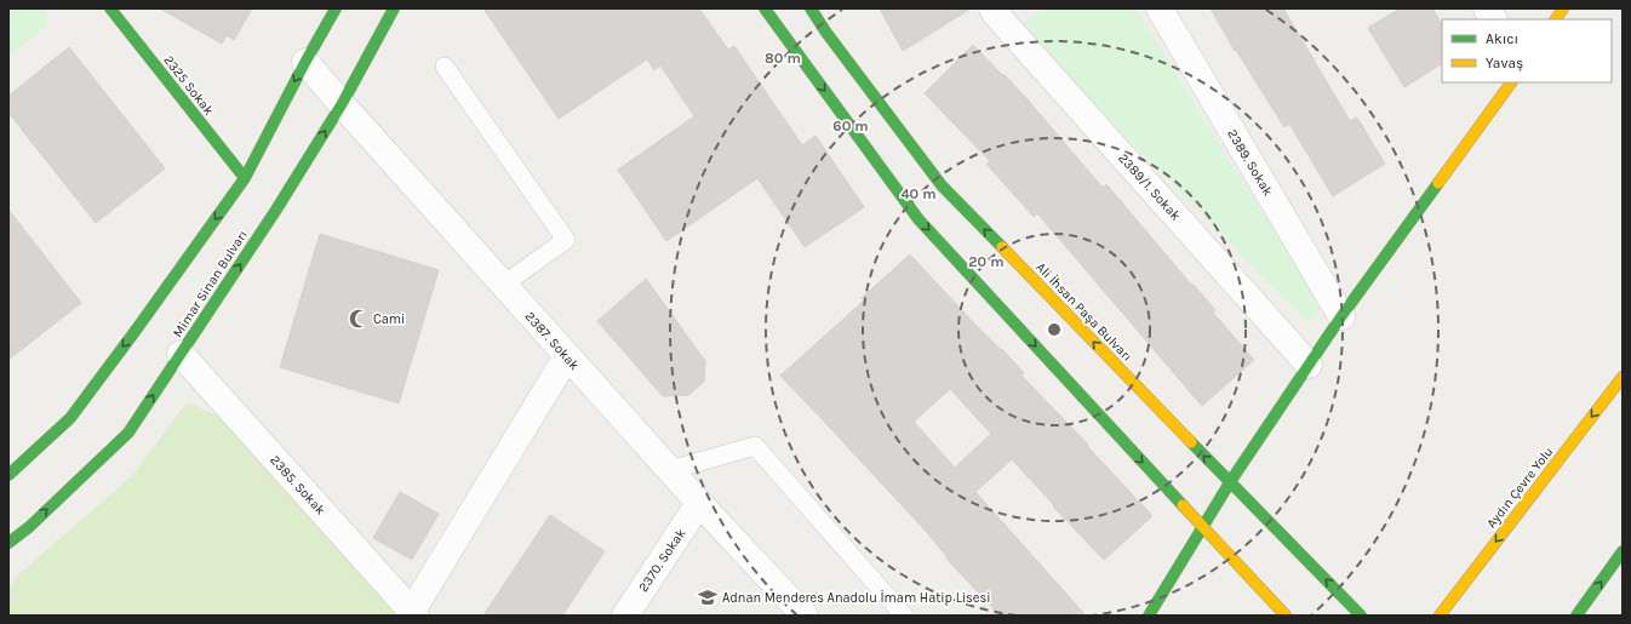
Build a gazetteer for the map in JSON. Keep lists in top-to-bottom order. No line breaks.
{"streets":{"main road":["2325 Sokak","Mimar Sinan Bulvarı","Ali İhsan Paşa Bulvarı","Aydın Çevre Yolu"],"street":["2389. Sokak","2389/1. Sokak","2387. Sokak","2385. Sokak","2370. Sokak"]},"crossings":[["Mimar Sinan Bulvarı","2387. Sokak"],["Mimar Sinan Bulvarı","2385. Sokak"],["2387. Sokak","2370. Sokak"]],"one_way":["Aydın Çevre Yolu"],"places":{"mosque":["Cami"],"school or university":["Adnan Menderes Anadolu İmam Hatip Lisesi"]},"legend":["Akıcı","Yavaş"],"rings":["80 m","60 m","40 m","20 m"]}
